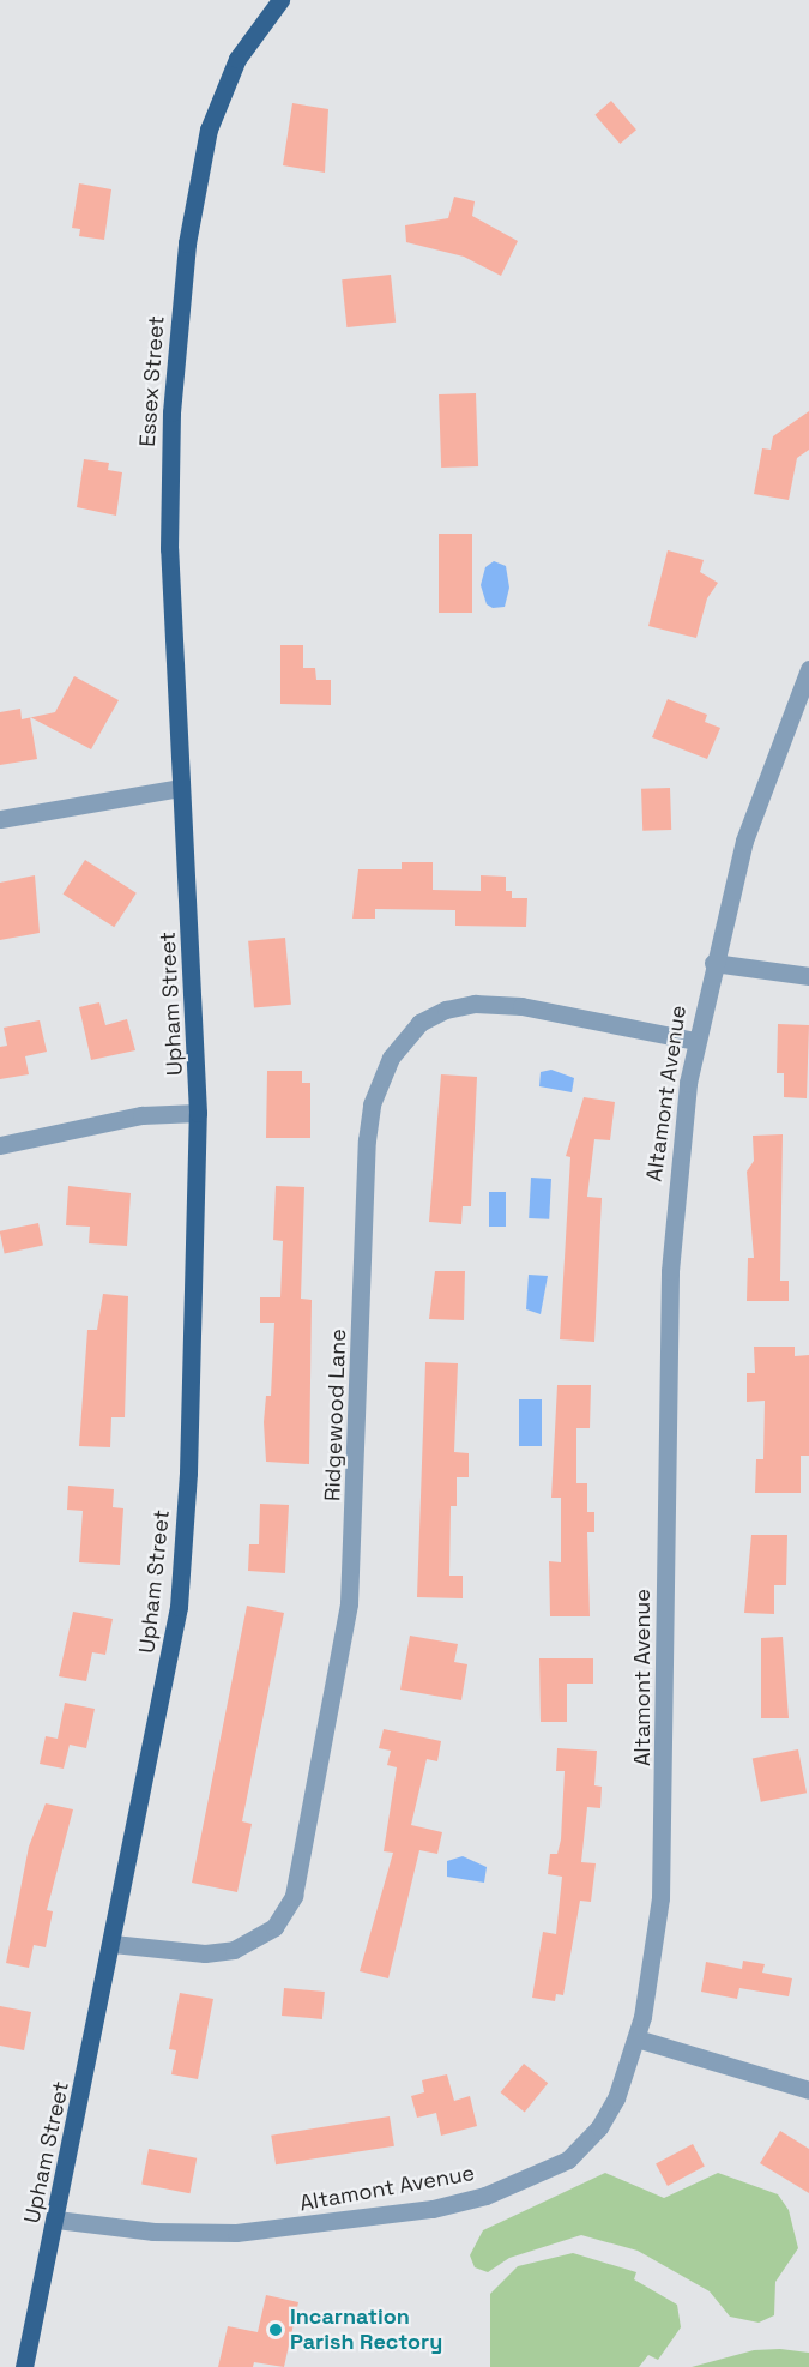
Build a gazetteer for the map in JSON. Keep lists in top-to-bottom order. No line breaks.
{"streets":{"main road":["Essex Street","Upham Street"],"street":["Altamont Avenue","Ridgewood Lane"]},"crossings":[["Essex Street","Upham Street"],["Upham Street","Altamont Avenue"],["Upham Street","Ridgewood Lane"],["Altamont Avenue","Ridgewood Lane"]],"places":["Incarnation Parish Rectory"]}
